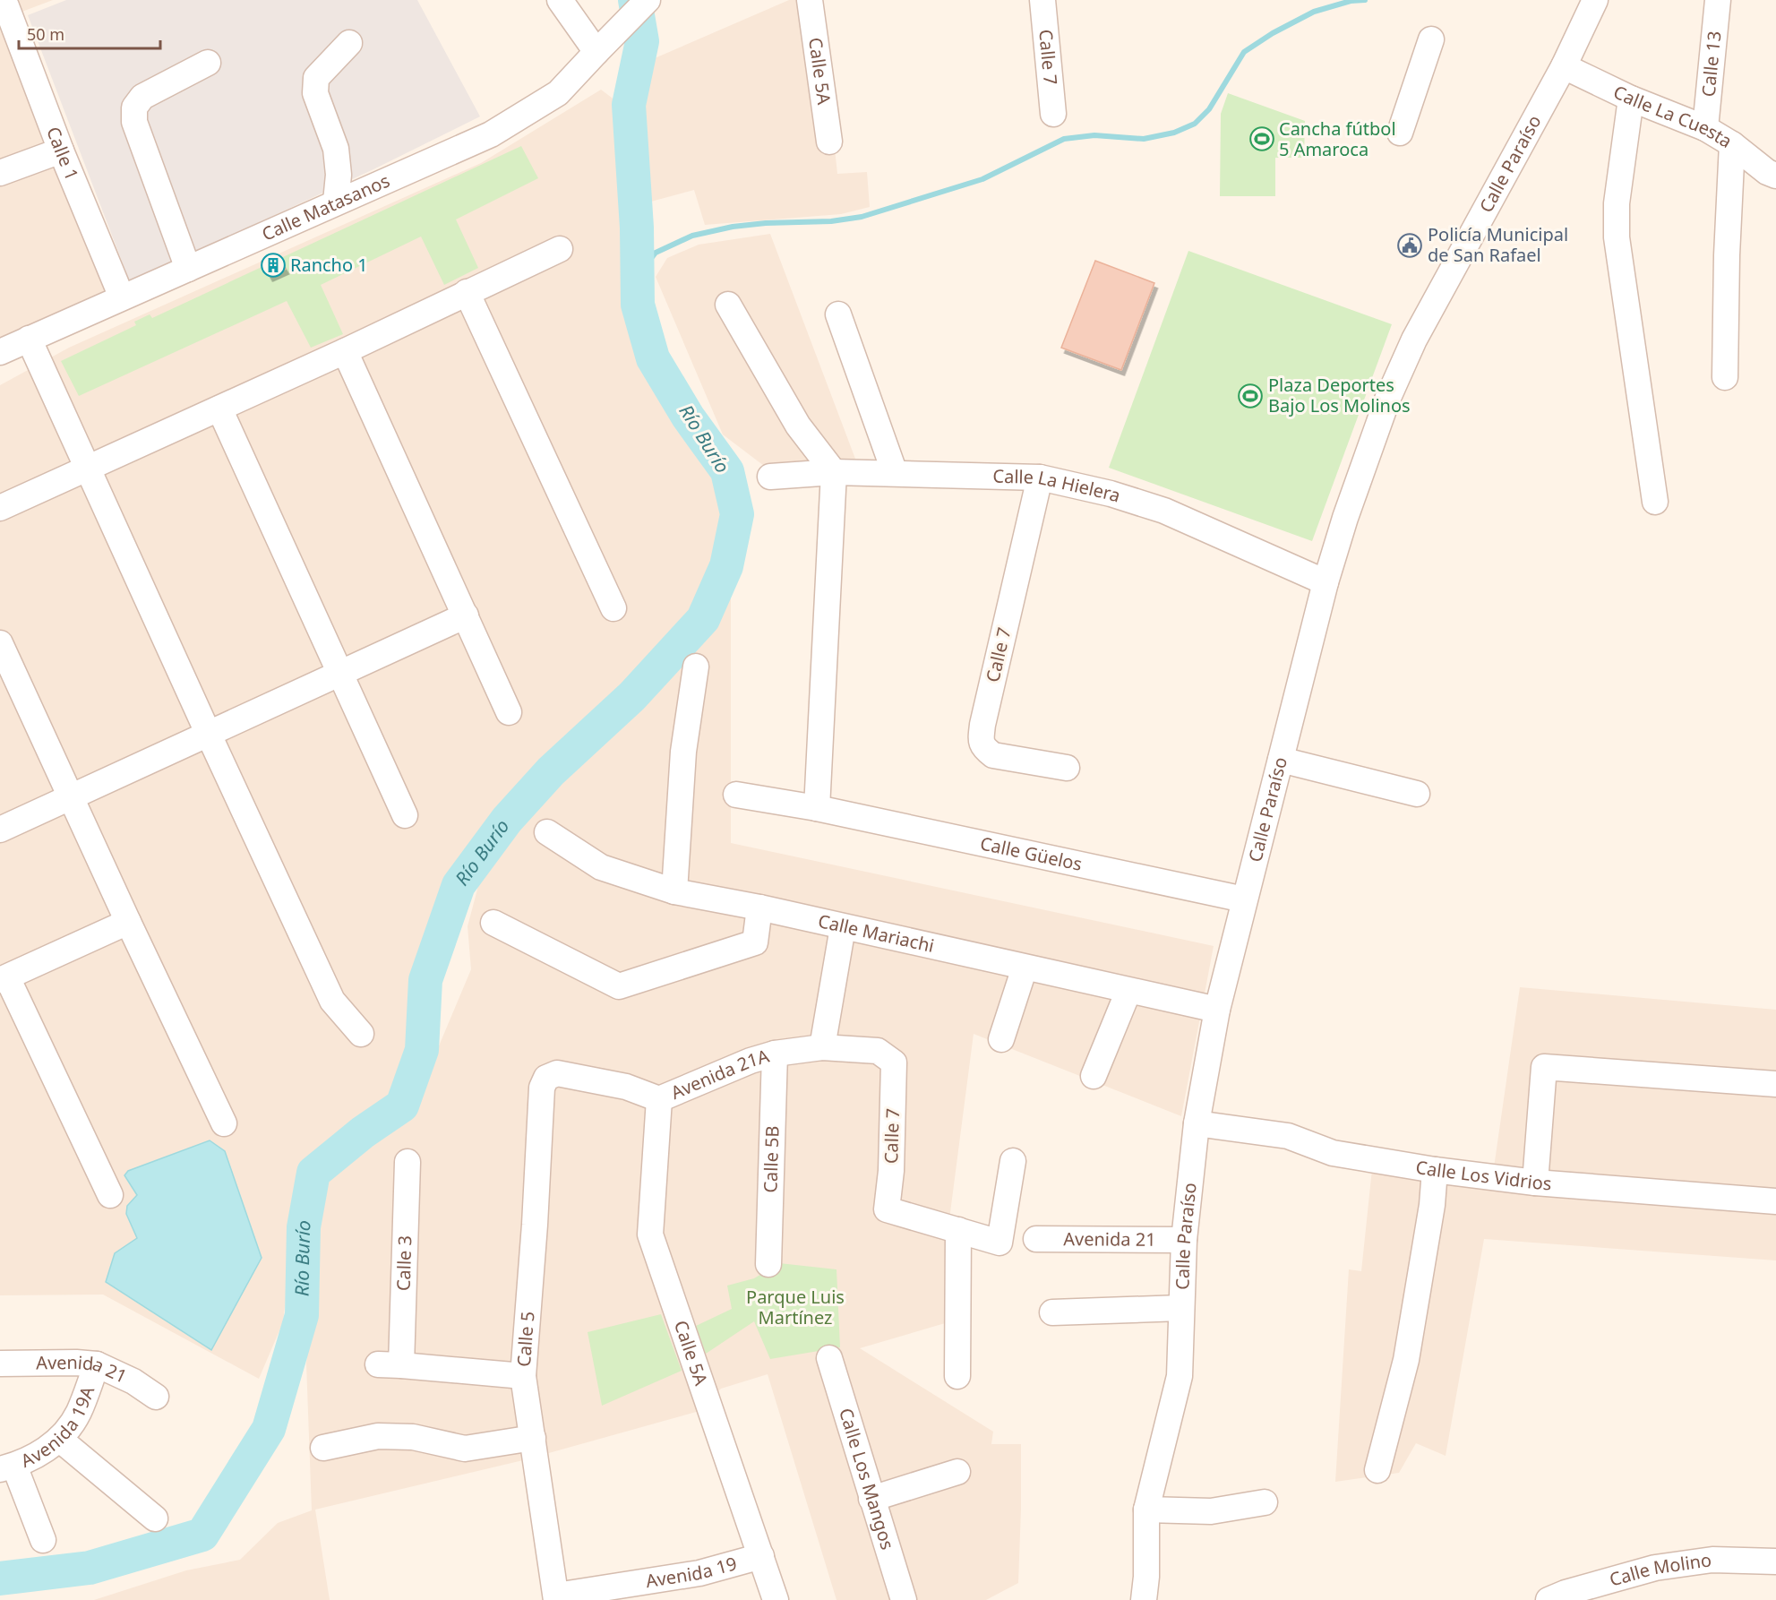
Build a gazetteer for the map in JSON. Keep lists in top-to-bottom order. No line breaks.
{"streets":{"street":["Calle 7","Calle 13","Calle 5A","Calle La Cuesta","Calle 1","Calle Paraíso","Calle Matasanos","Calle La Hielera","Calle Güelos","Calle Mariachi","Avenida 21A","Calle 5B","Calle Los Vidrios","Avenida 21","Calle 3","Calle 5","Avenida 19A","Calle Los Mangos","Calle Molino","Avenida 19"]},"crossings":[["Calle 7","Calle La Hielera"],["Calle 7","Avenida 21A"],["Calle 13","Calle La Cuesta"],["Calle 5A","Avenida 21A"],["Calle 5A","Avenida 19"],["Calle La Cuesta","Calle Paraíso"],["Calle 1","Calle Matasanos"],["Calle Paraíso","Calle La Hielera"],["Calle Paraíso","Calle Güelos"],["Calle Paraíso","Calle Mariachi"],["Calle Paraíso","Calle Los Vidrios"],["Calle Paraíso","Avenida 21"],["Avenida 21A","Calle 5B"],["Avenida 21A","Calle 5"],["Avenida 21","Avenida 19A"],["Calle 3","Calle 5"],["Calle 5","Avenida 19"]],"water":["Río Burío"],"parks":["Parque Luis Martínez"],"places":{"sports":["Cancha fútbol 5 Amaroca","Plaza Deportes Bajo Los Molinos"],"public building":["Policía Municipal de San Rafael"],"building":["Rancho 1"]},"scale_bar":"50 m"}
